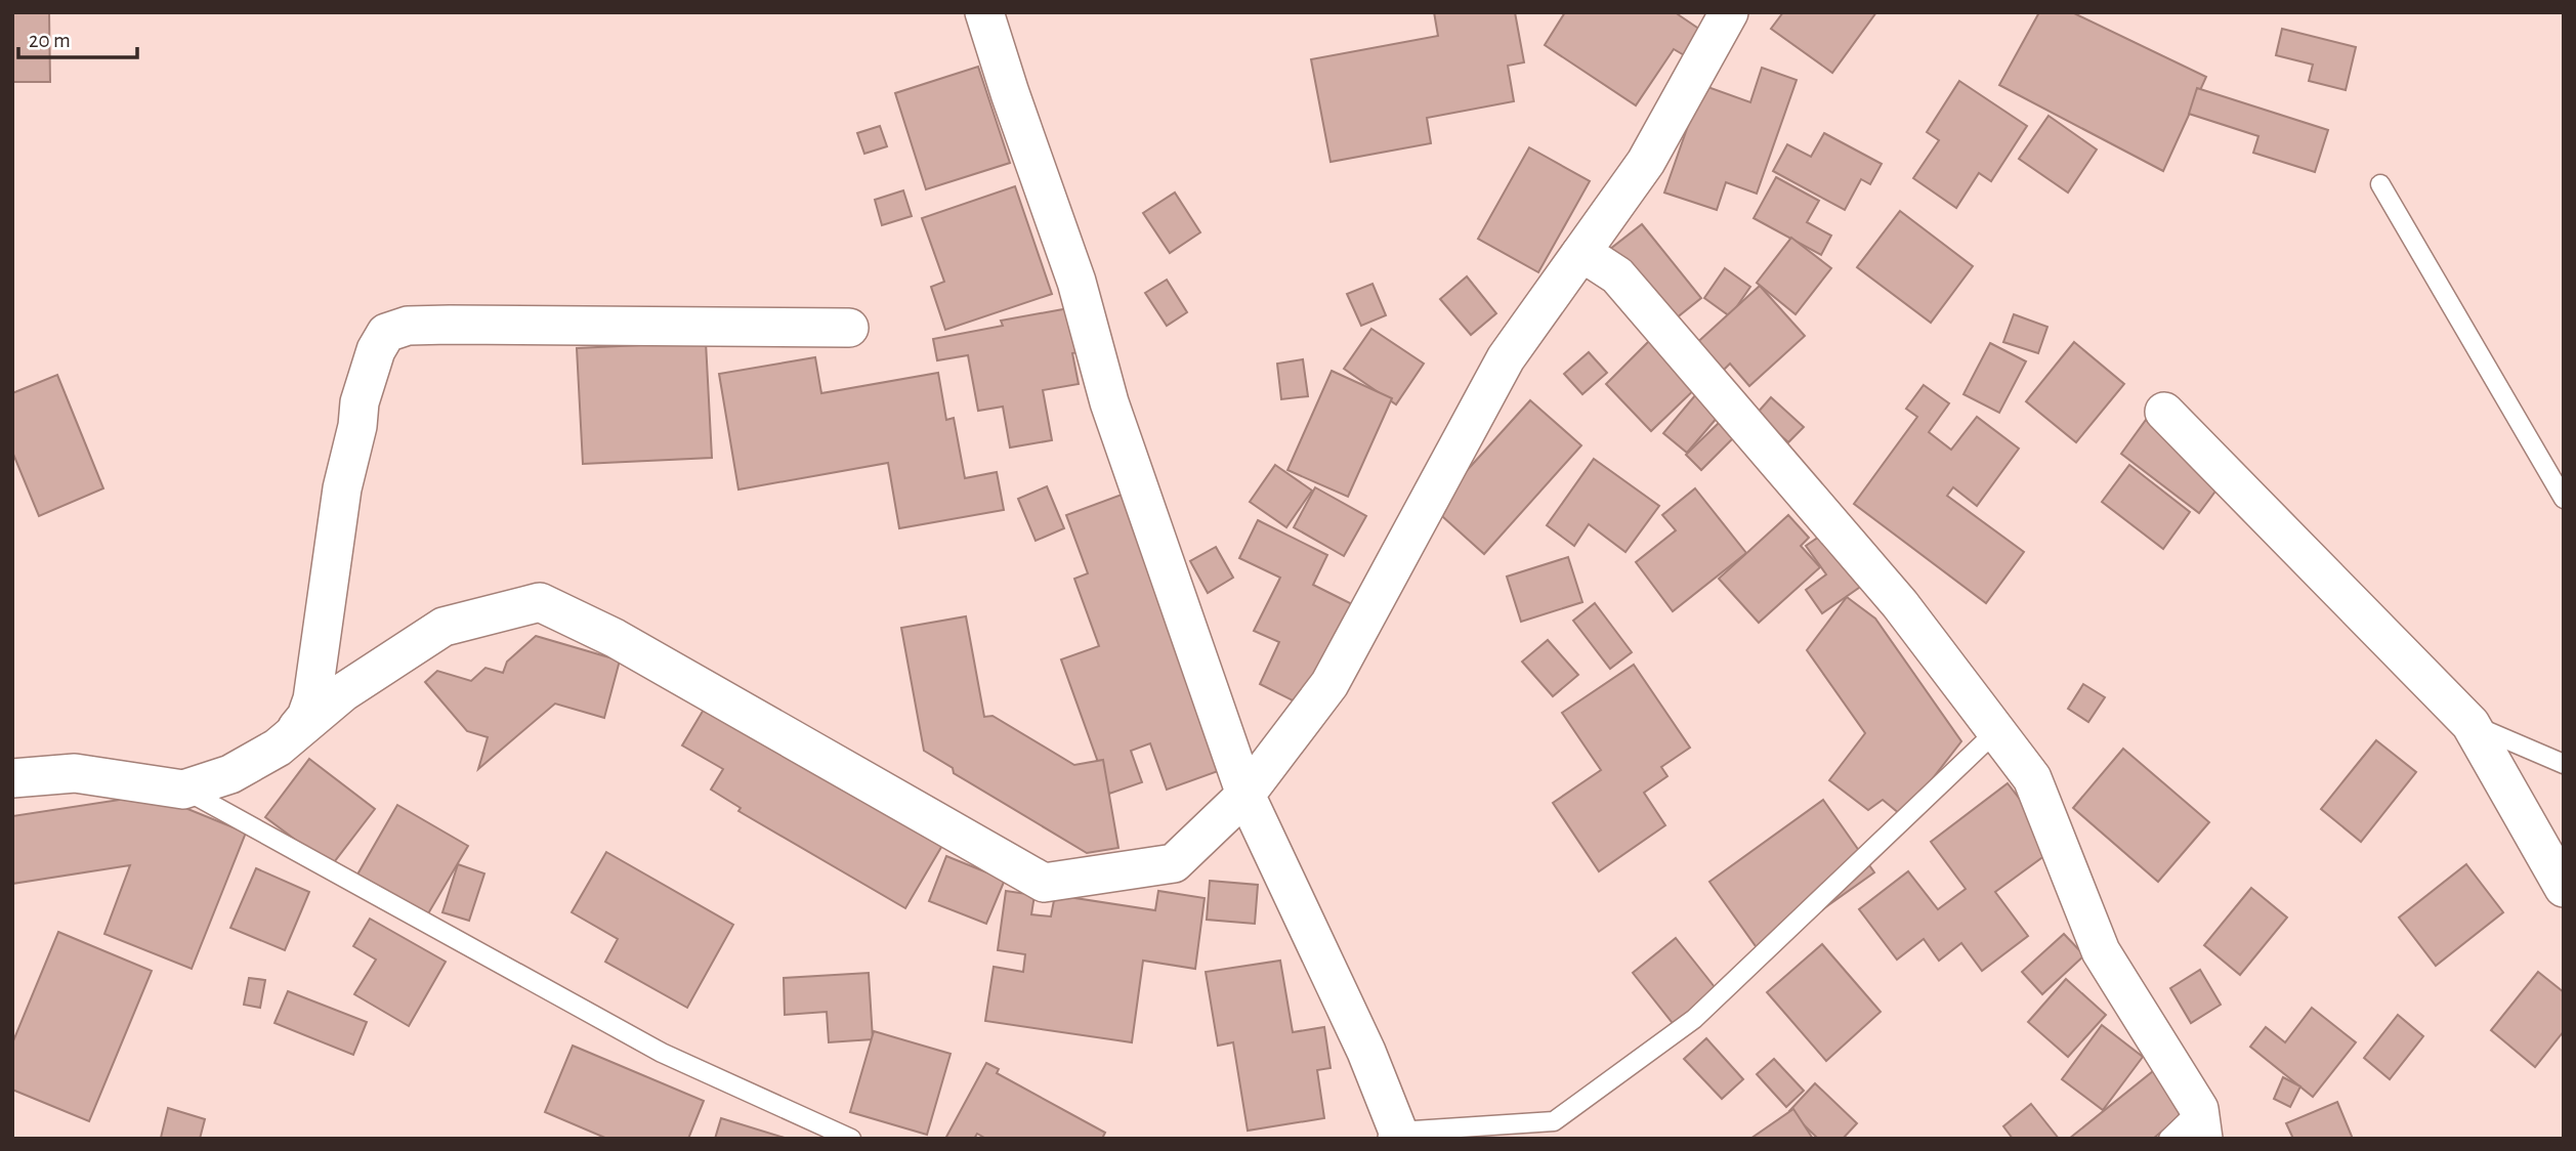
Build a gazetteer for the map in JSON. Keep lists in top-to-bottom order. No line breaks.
{"scale_bar":"20 m"}
